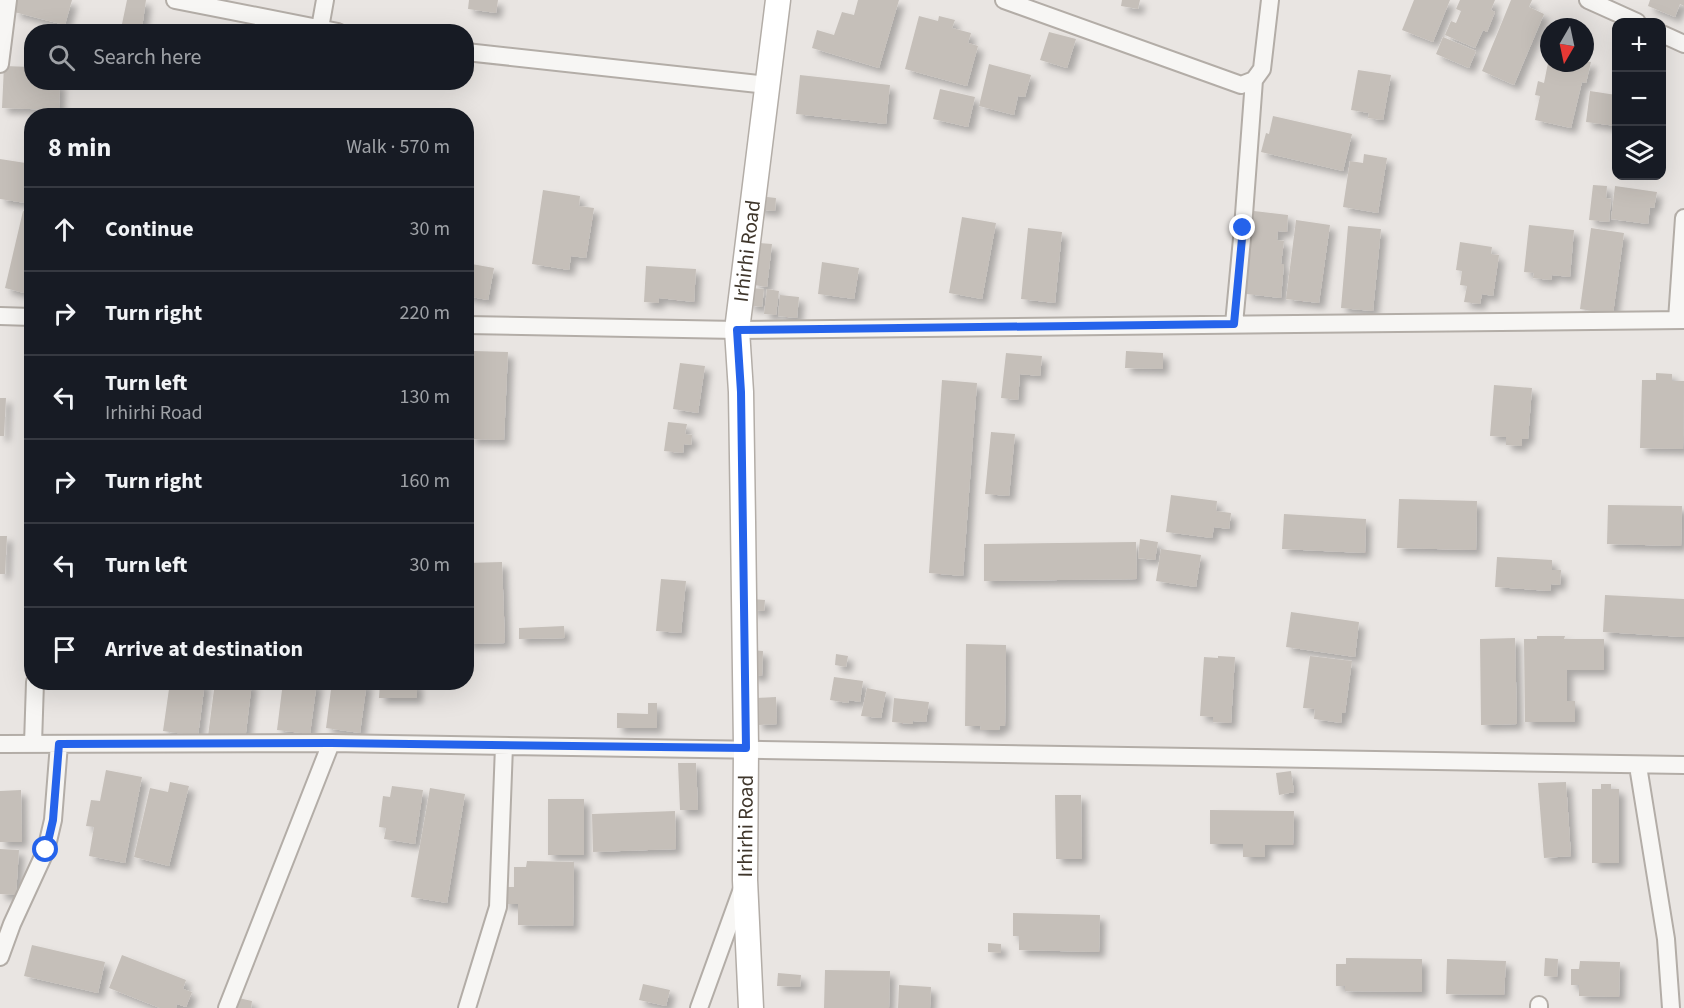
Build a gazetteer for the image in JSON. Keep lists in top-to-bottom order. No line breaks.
{"streets":{"street":["Irhirhi Road"]},"north":"bottom","page":{"map_buttons":["+","−"],"search":"Search here","heading":["8 min","Walk · 570 m"],"list":[["Continue","30 m"],["Turn right","220 m"],["Turn left","Irhirhi Road","130 m"],["Turn right","160 m"],["Turn left","30 m"],"Arrive at destination"]}}
